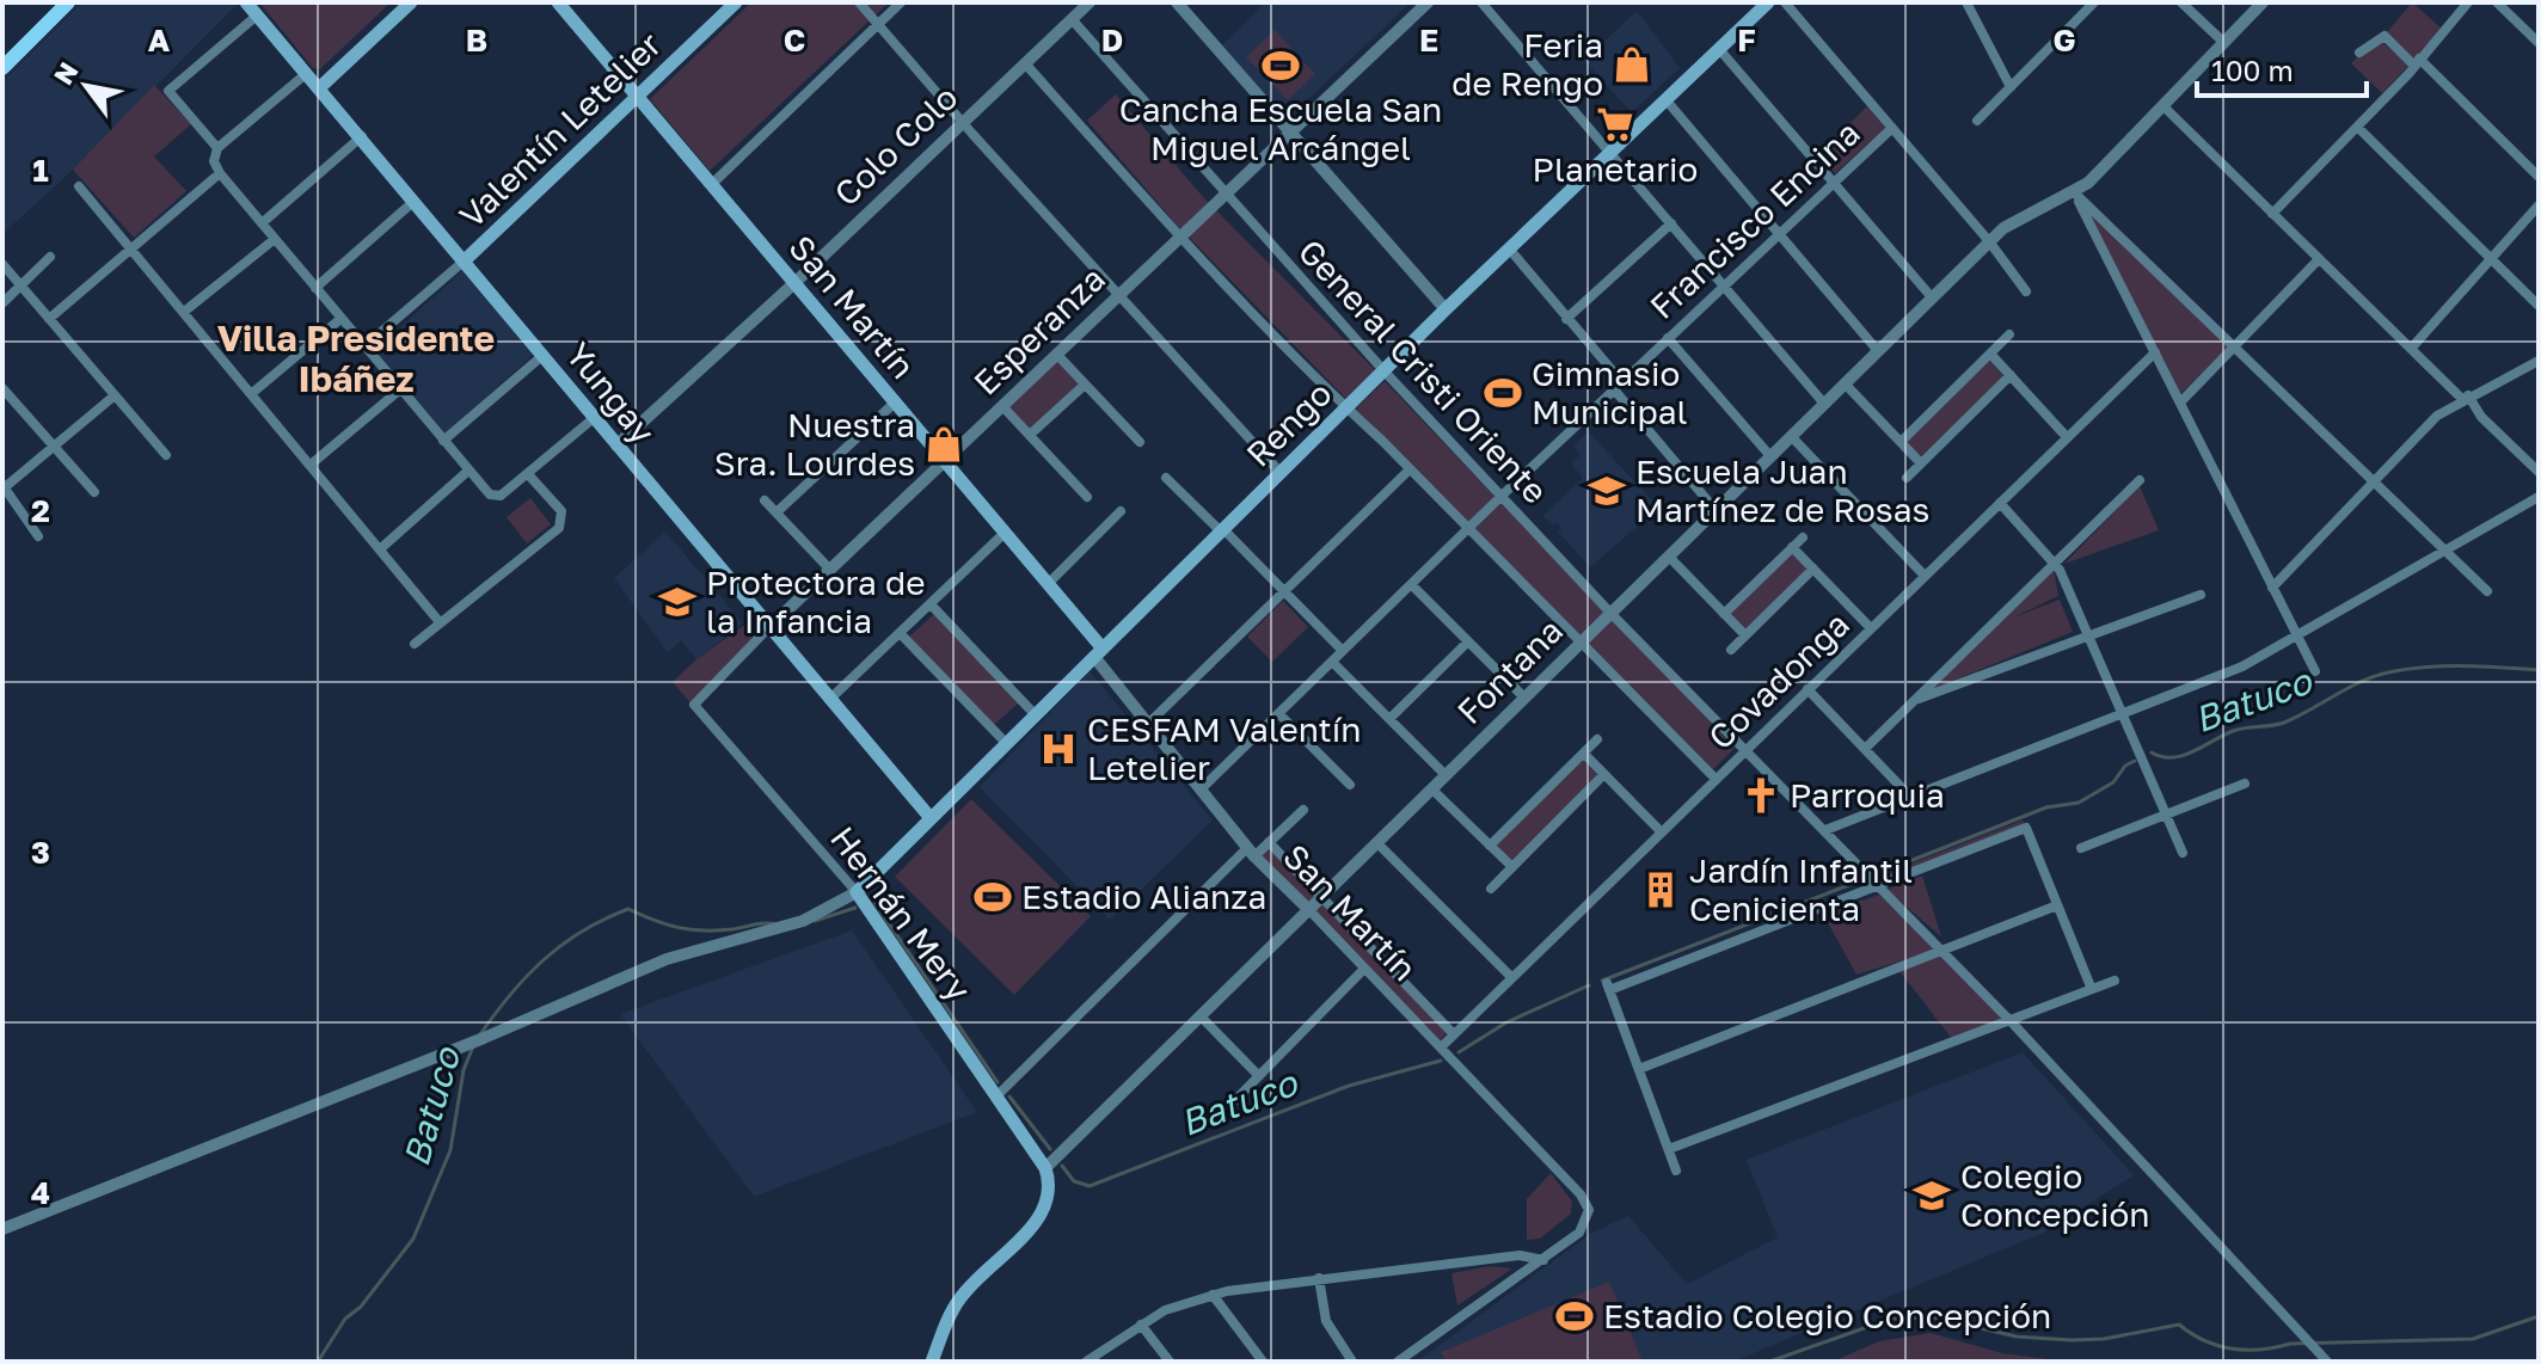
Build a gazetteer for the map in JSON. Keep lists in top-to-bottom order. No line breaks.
{"streets":{"main road":["Valentín Letelier","San Martín","Yungay","Rengo","Hernán Mery"],"street":["Colo Colo","Francisco Encina","Esperanza","General Cristi Oriente","Fontana","Covadonga"]},"crossings":[["Valentín Letelier","San Martín"],["Valentín Letelier","Yungay"],["Colo Colo","San Martín"],["Colo Colo","General Cristi Oriente"],["Colo Colo","Yungay"],["Francisco Encina","San Martín"],["Francisco Encina","General Cristi Oriente"],["San Martín","Esperanza"],["San Martín","Rengo"],["San Martín","Fontana"],["San Martín","Covadonga"],["Esperanza","General Cristi Oriente"],["Esperanza","Yungay"],["Esperanza","Hernán Mery"],["General Cristi Oriente","Rengo"],["General Cristi Oriente","Fontana"],["General Cristi Oriente","Covadonga"],["Yungay","Rengo"],["Rengo","Hernán Mery"],["Fontana","Hernán Mery"]],"districts":["Villa Presidente Ibáñez"],"water":["Batuco"],"places":{"shop":["Feria de Rengo","Nuestra Sra. Lourdes"],"sports":["Cancha Escuela San Miguel Arcángel","Gimnasio Municipal","Estadio Alianza","Estadio Colegio Concepción"],"supermarket":["Planetario"],"school or university":["Escuela Juan Martínez de Rosas","Protectora de la Infancia","Colegio Concepción"],"hospital":["CESFAM Valentín Letelier"],"church":["Parroquia"],"building":["Jardín Infantil Cenicienta"]},"scale_bar":"100 m","north":"top left","grid":{"columns":["A","B","C","D","E","F","G"],"rows":["1","2","3","4"]}}
